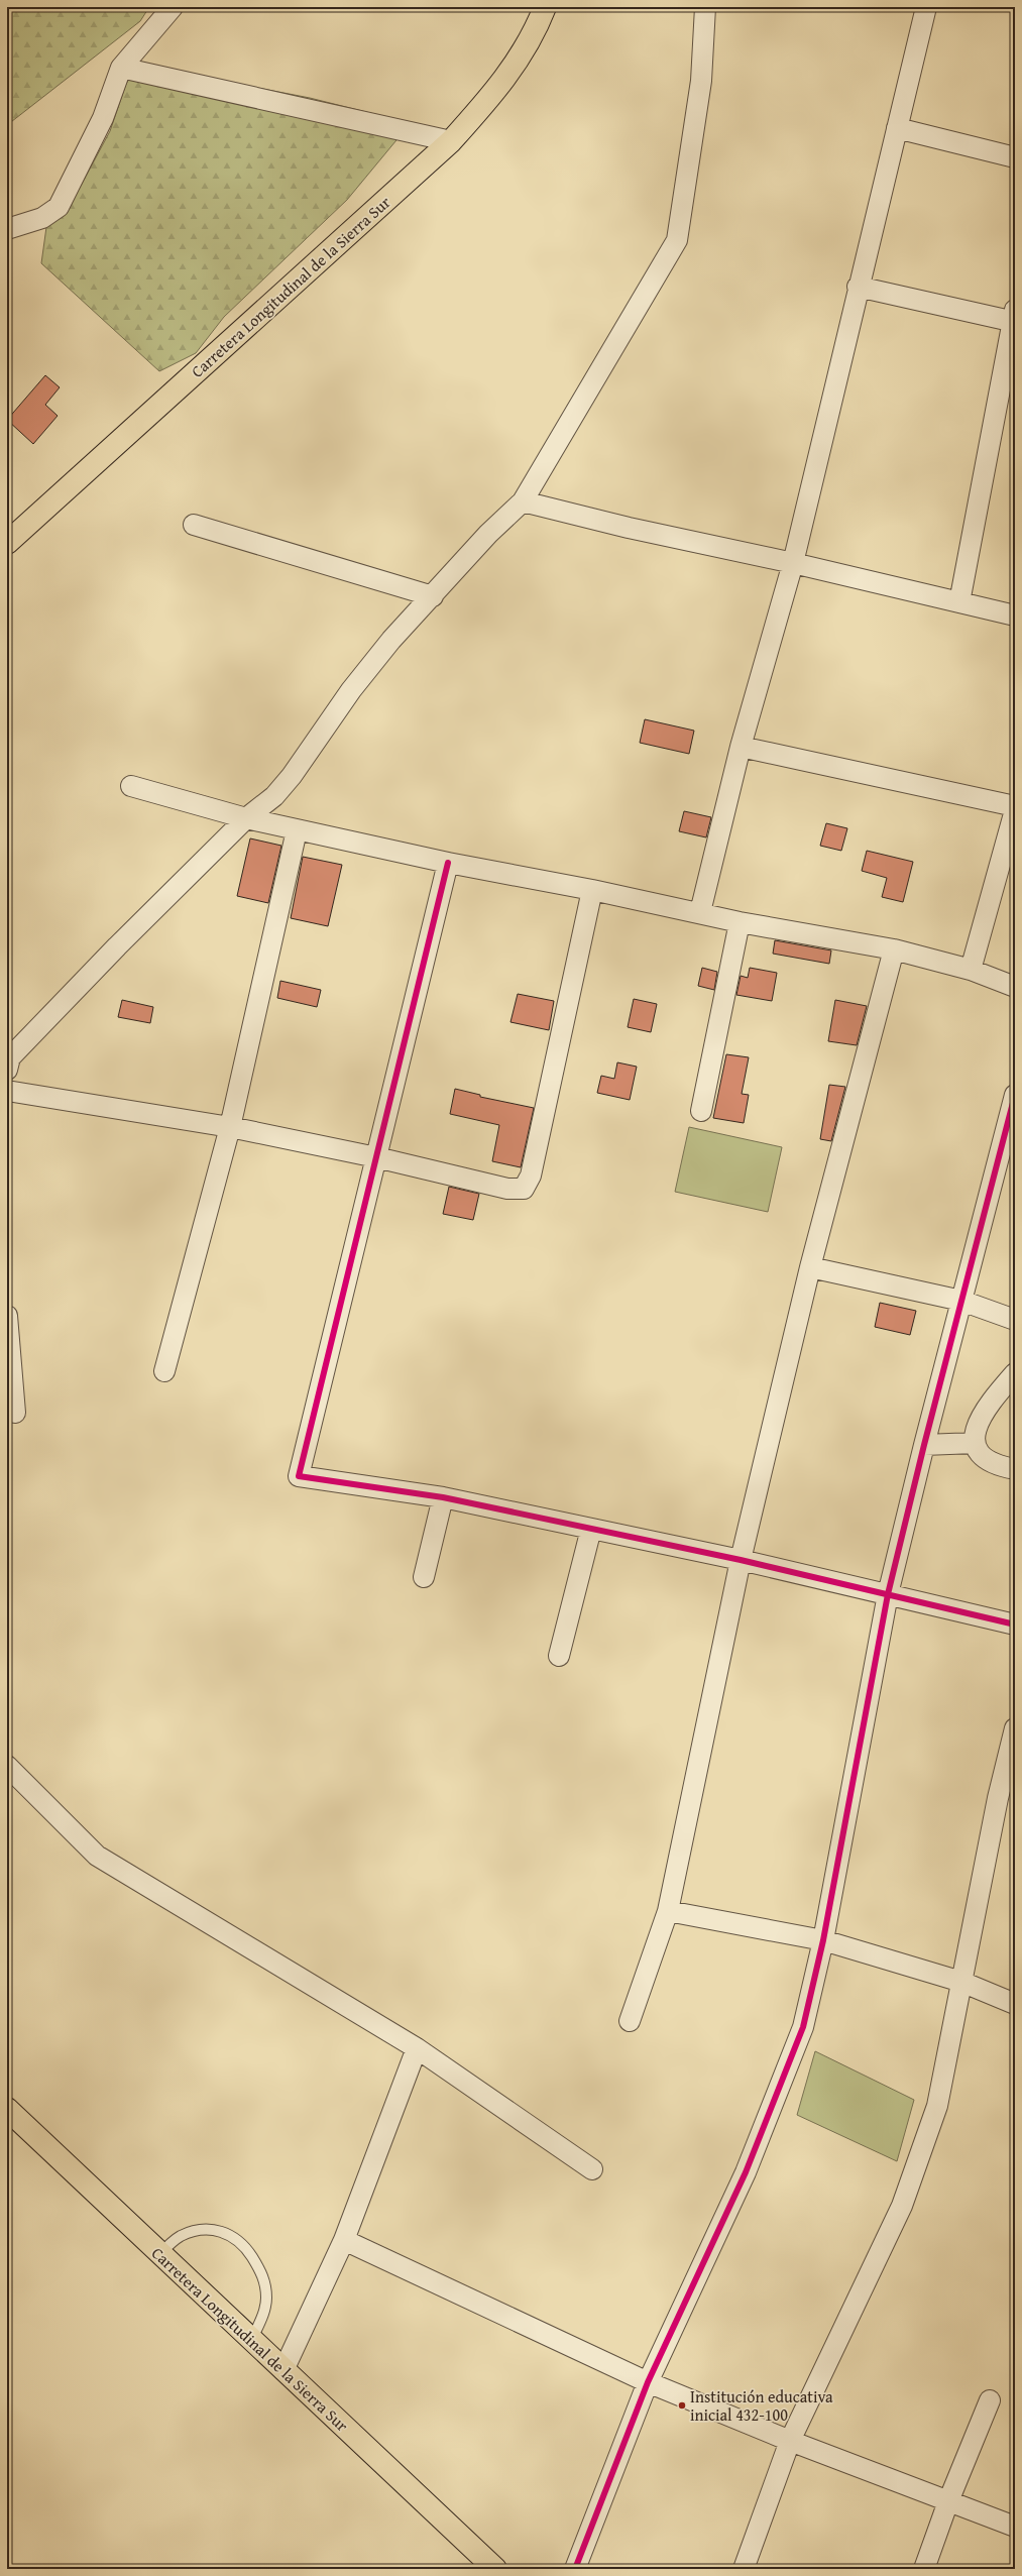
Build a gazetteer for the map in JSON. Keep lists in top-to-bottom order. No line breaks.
{"streets":{"highway":["Carretera Longitudinal de la Sierra Sur"]},"places":["Institución educativa inicial 432-100"]}
